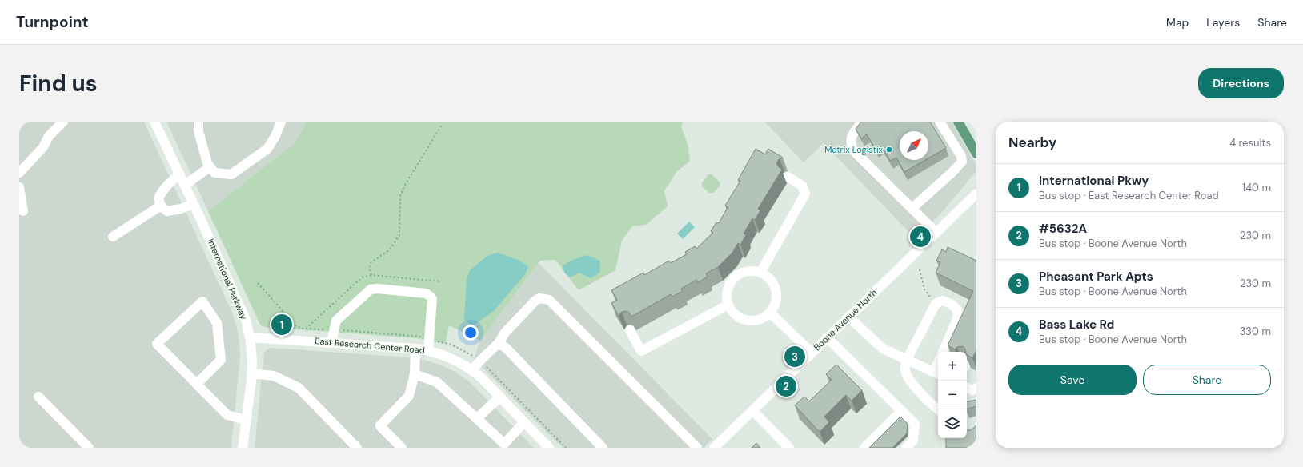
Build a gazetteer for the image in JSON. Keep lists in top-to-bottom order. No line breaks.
{"streets":{"street":["International Parkway","Boone Avenue North","East Research Center Road"]},"crossings":[["International Parkway","East Research Center Road"]],"places":["Matrix Logistix"],"north":"top right","page":{"header":"Turnpoint","nav":["Map","Layers","Share"],"buttons":["Directions",["Save","Share"]],"title":"Find us","heading":["Nearby","4 results"],"list":[{"mark":"1","name":"International Pkwy","note":"Bus stop · East Research Center Road","value":"140 m"},{"mark":"2","name":"#5632A","note":"Bus stop · Boone Avenue North","value":"230 m"},{"mark":"3","name":"Pheasant Park Apts","note":"Bus stop · Boone Avenue North","value":"230 m"},{"mark":"4","name":"Bass Lake Rd","note":"Bus stop · Boone Avenue North","value":"330 m"}],"pins":["4","1","3","2"],"map_buttons":["+","−"]}}
